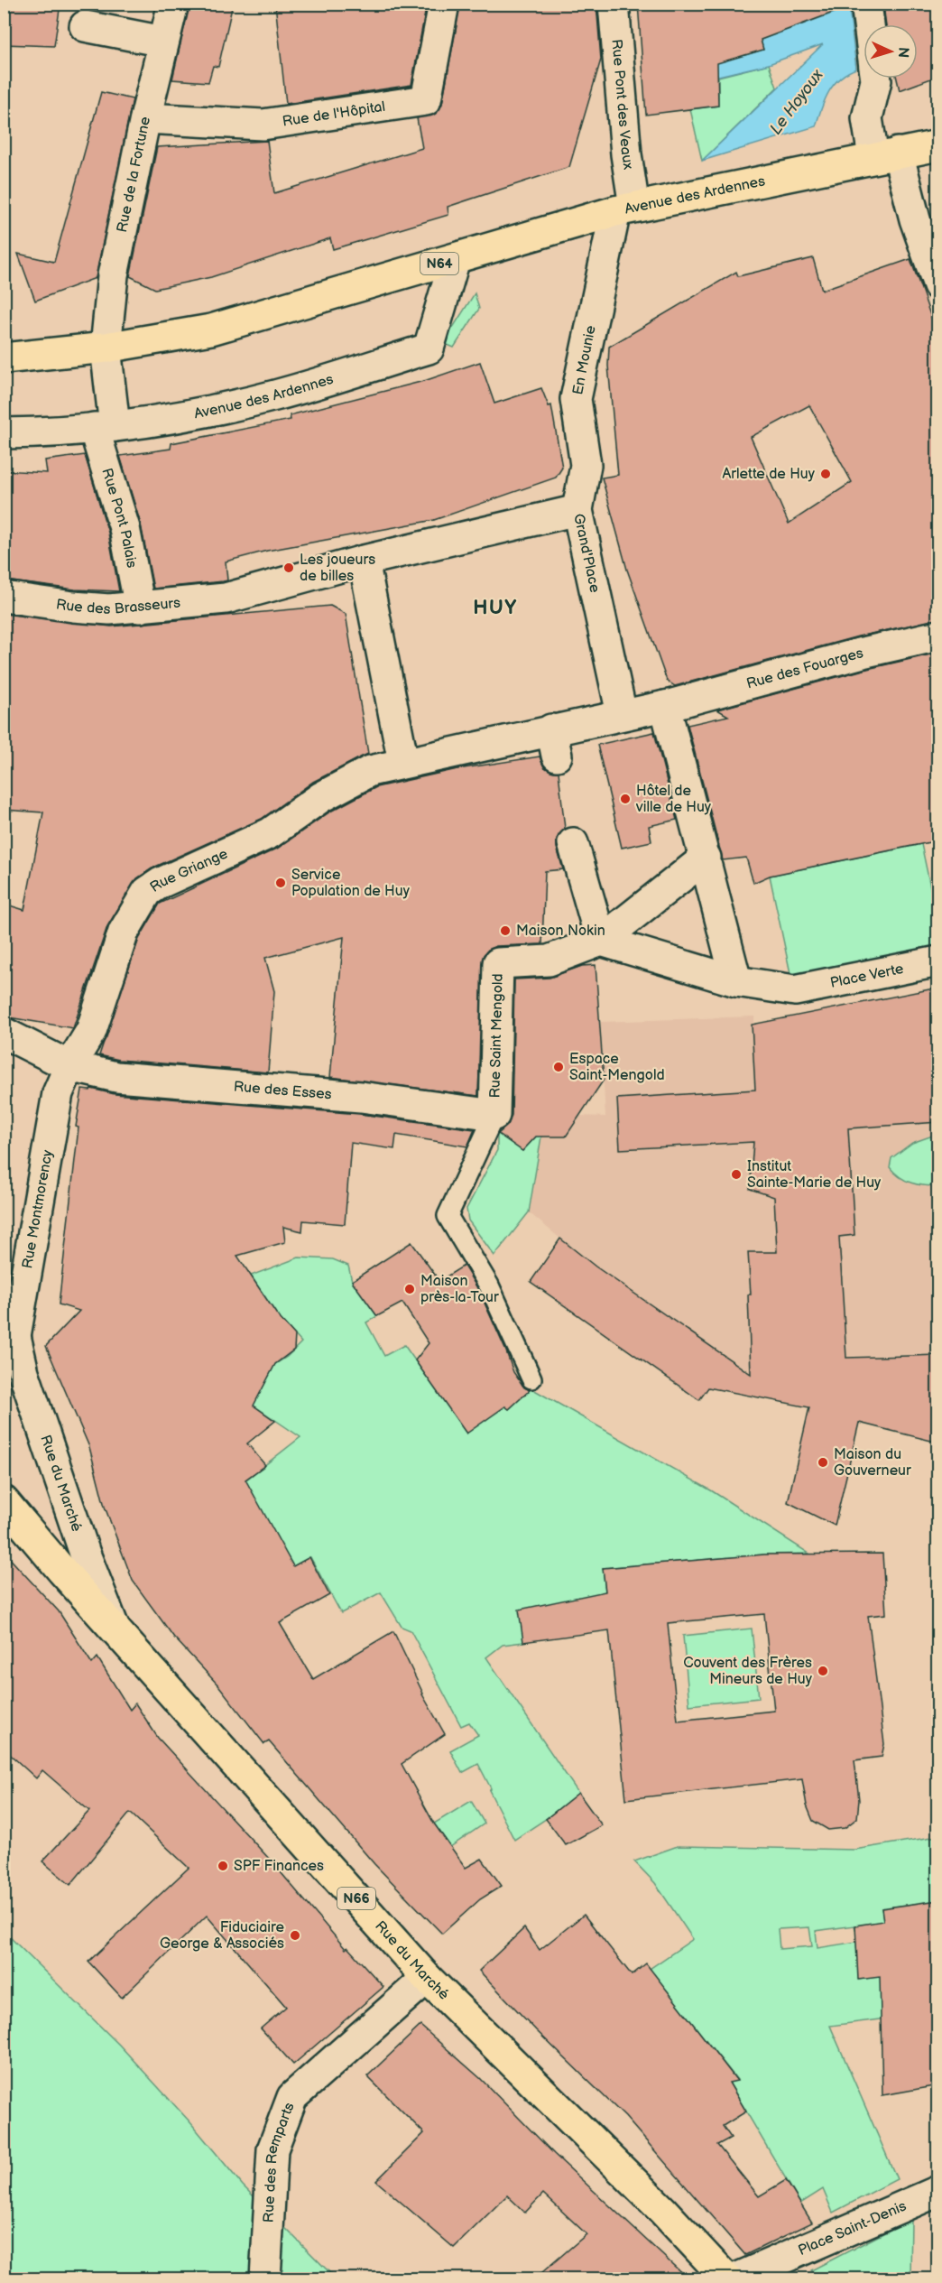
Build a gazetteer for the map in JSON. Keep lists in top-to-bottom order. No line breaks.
{"streets":{"main road":["Avenue des Ardennes","N64","Rue du Marché","N66"],"street":["Rue Pont des Veaux","Rue de l'Hôpital","Rue de la Fortune","En Mounie","Rue Pont Palais","Grand'Place","Rue des Brasseurs","Rue des Fouarges","Rue Griange","Place Verte","Rue Saint Mengold","Rue des Esses","Rue Montmorency","Rue des Remparts","Place Saint-Denis"]},"crossings":[["Rue Pont des Veaux","Avenue des Ardennes"],["Rue Pont des Veaux","En Mounie"],["Rue de l'Hôpital","Rue de la Fortune"],["Rue de la Fortune","Avenue des Ardennes"],["Rue de la Fortune","Rue Pont Palais"],["Avenue des Ardennes","En Mounie"],["Avenue des Ardennes","Rue Pont Palais"],["En Mounie","Grand'Place"],["Rue Pont Palais","Rue des Brasseurs"],["Grand'Place","Rue des Brasseurs"],["Rue Griange","Rue des Esses"],["Rue Griange","Rue Montmorency"],["Rue Saint Mengold","Rue des Esses"],["Rue des Esses","Rue Montmorency"],["Rue Montmorency","Rue du Marché"],["Rue du Marché","Rue des Remparts"]],"districts":["HUY"],"water":["Le Hoyoux"],"places":["Arlette de Huy","Les joueurs de billes","Hôtel de ville de Huy","Service Population de Huy","Maison Nokin","Espace Saint-Mengold","Institut Sainte-Marie de Huy","Maison près-la-Tour","Maison du Gouverneur","Couvent des Frères Mineurs de Huy","SPF Finances","Fiduciaire George & Associés"],"north":"right"}
